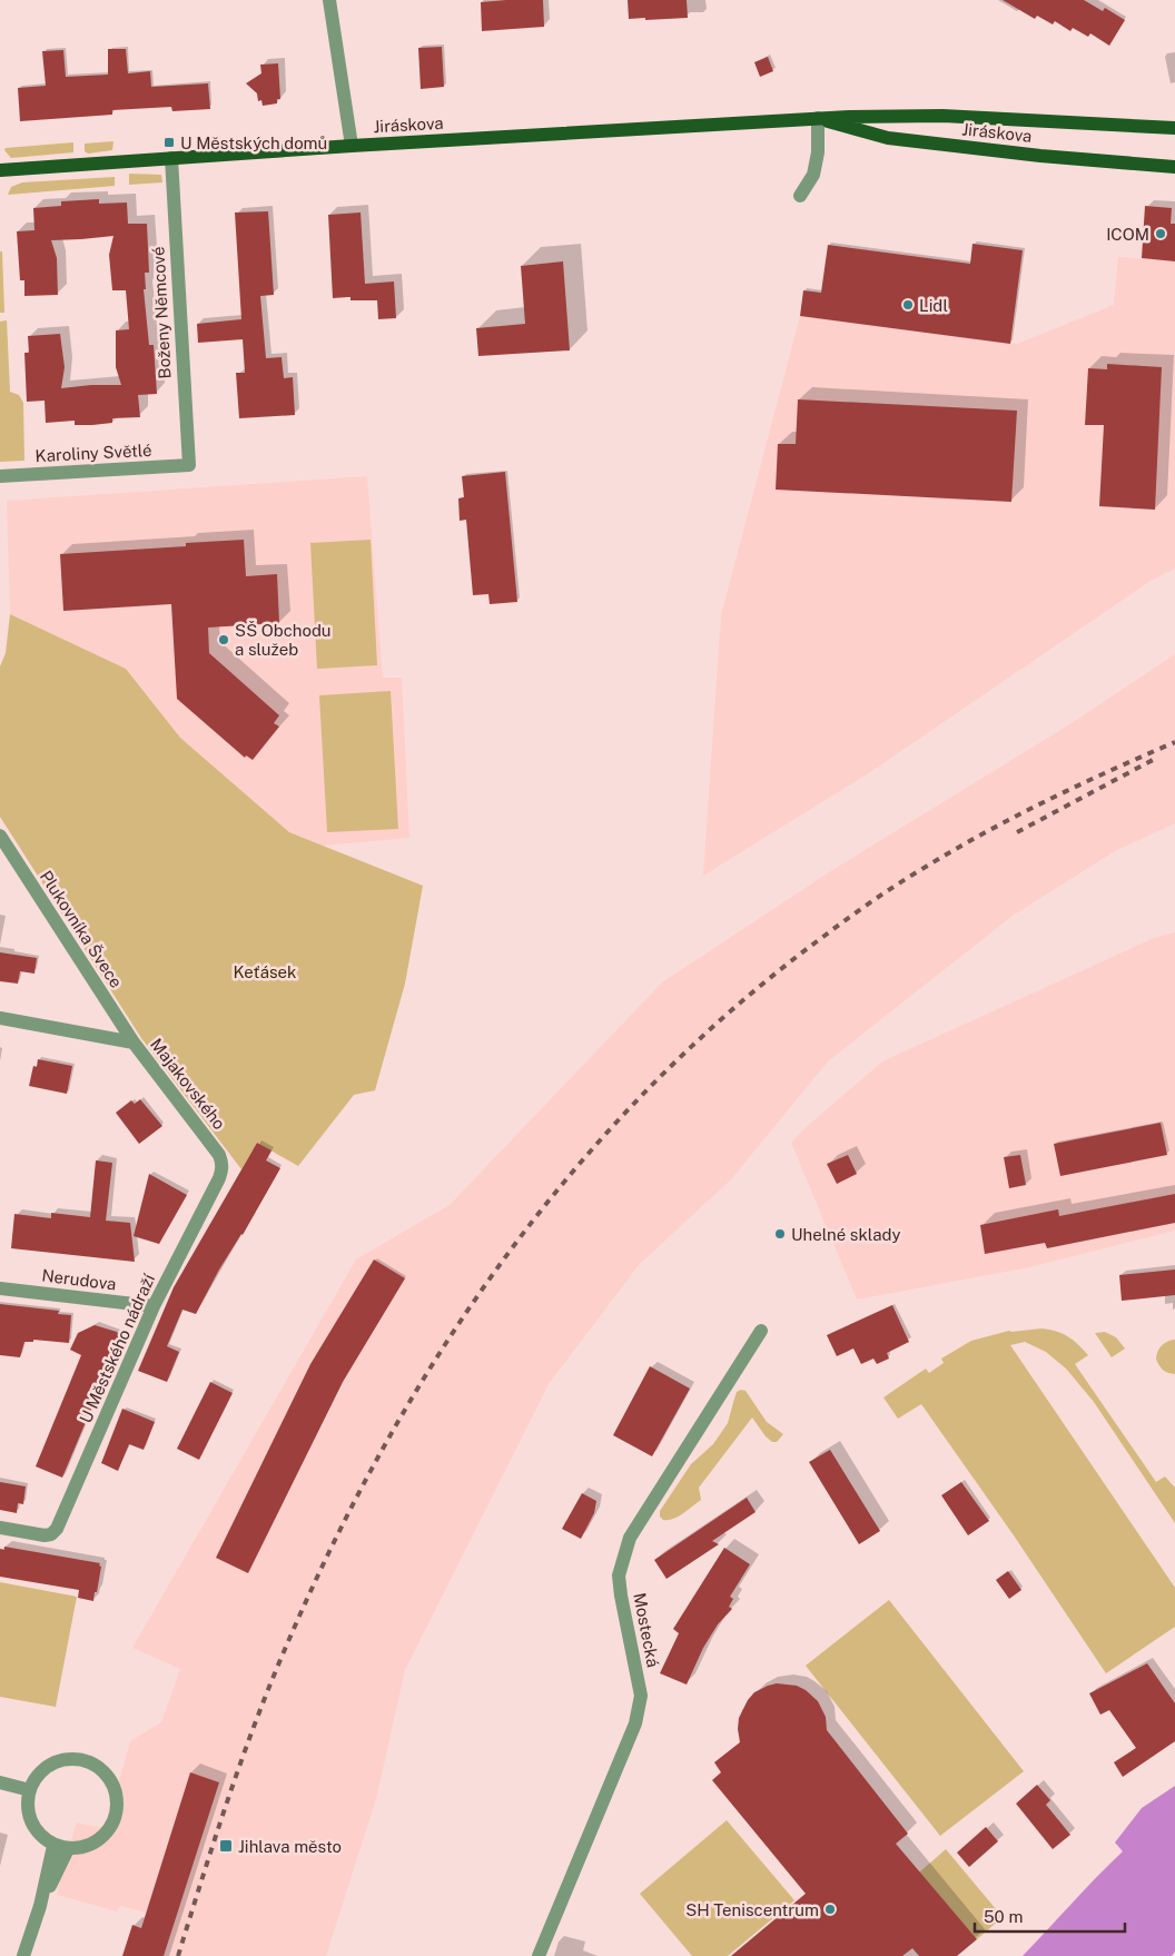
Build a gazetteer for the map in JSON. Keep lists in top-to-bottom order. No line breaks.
{"streets":{"main road":["Jiráskova"],"street":["Boženy Němcové","Karoliny Světlé","Plukovníka Švece","Majakovského","Nerudova","U Městského nádraží","Mostecká"]},"crossings":[["Jiráskova","Boženy Němcové"],["Boženy Němcové","Karoliny Světlé"],["Plukovníka Švece","Majakovského"],["Majakovského","U Městského nádraží"],["Nerudova","U Městského nádraží"]],"parks":["Keťásek"],"places":{"transit":["U Městských domů","Jihlava město"],"other":["ICOM","Lidl","SŠ Obchodu a služeb","Uhelné sklady","SH Teniscentrum"]},"scale_bar":"50 m"}
